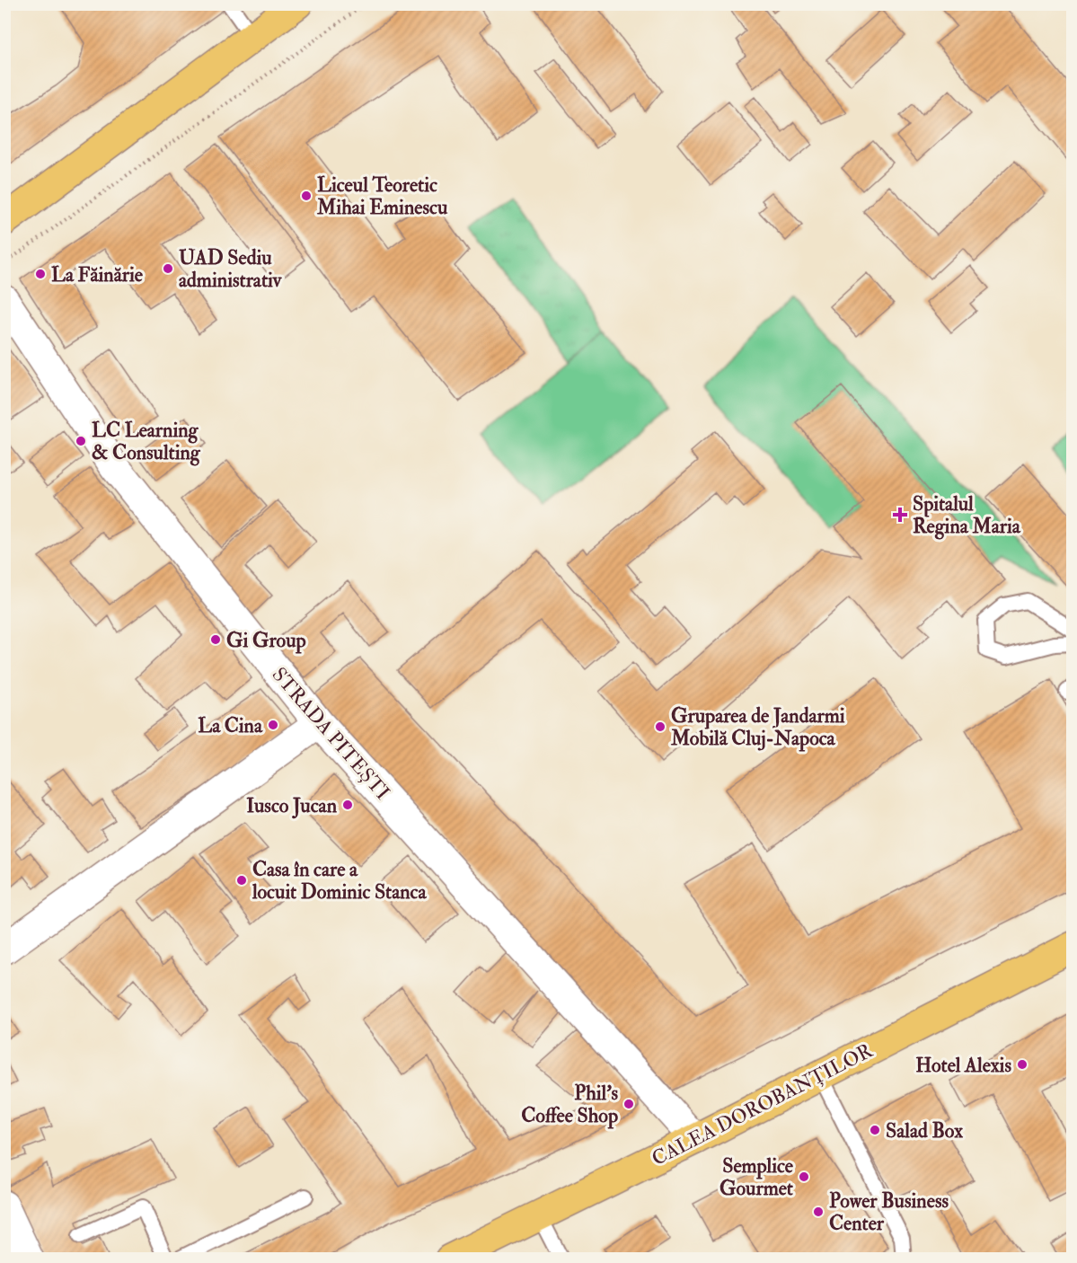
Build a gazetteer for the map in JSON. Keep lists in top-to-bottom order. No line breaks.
{"streets":{"main road":["CALEA DOROBANȚILOR"],"street":["STRADA PITEȘTI"]},"crossings":[["STRADA PITEȘTI","CALEA DOROBANȚILOR"]],"places":{"other":["Liceul Teoretic Mihai Eminescu","UAD Sediu administrativ","La Făinărie","LC Learning & Consulting","Gi Group","La Cina","Gruparea de Jandarmi Mobilă Cluj-Napoca","Iusco Jucan","Casa în care a locuit Dominic Stanca","Hotel Alexis","Phil's Coffee Shop","Salad Box","Semplice Gourmet","Power Business Center"],"health":["Spitalul Regina Maria"]}}
